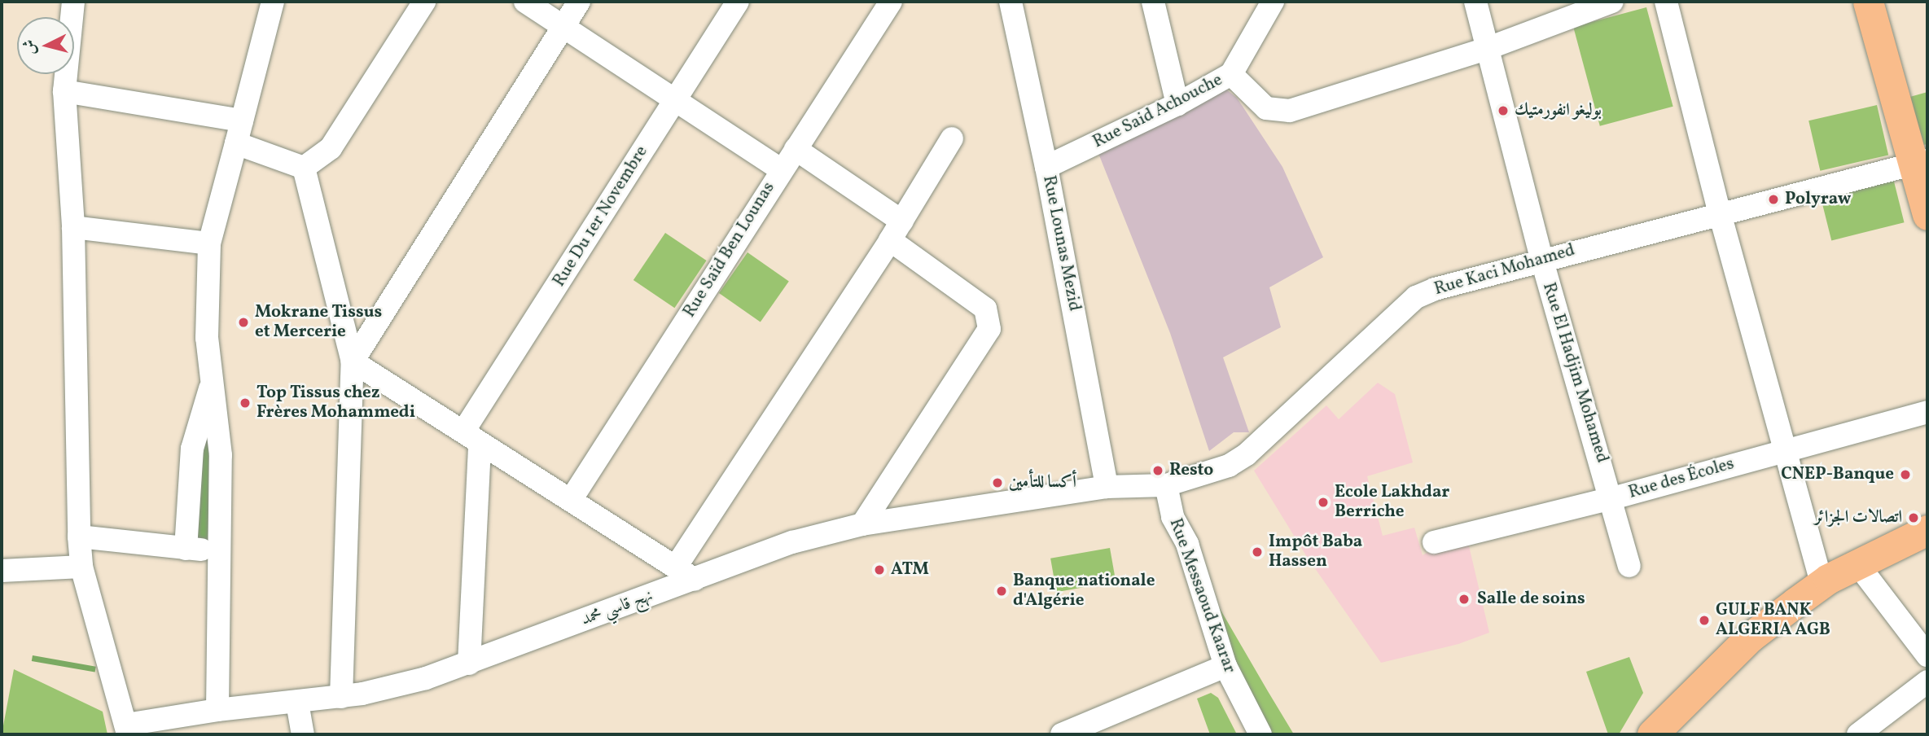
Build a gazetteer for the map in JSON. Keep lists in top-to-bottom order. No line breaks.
{"streets":{"street":["Rue Said Achouche","Rue Du 1er Novembre","Rue Lounas Mezid","Rue Saïd Ben Lounas","Rue Kaci Mohamed","Rue El Hadjim Mohamed","Rue des Écoles","Rue Messaoud Kaarar","نهج قاسي محمد"]},"crossings":[["Rue Said Achouche","Rue Lounas Mezid"],["Rue Said Achouche","Rue El Hadjim Mohamed"],["Rue Lounas Mezid","Rue Kaci Mohamed"],["Rue Lounas Mezid","نهج قاسي محمد"],["Rue Kaci Mohamed","Rue El Hadjim Mohamed"],["Rue Kaci Mohamed","Rue Messaoud Kaarar"],["Rue Kaci Mohamed","نهج قاسي محمد"],["Rue El Hadjim Mohamed","Rue des Écoles"]],"places":["بوليغو انفورمتيك","Polyraw","Mokrane Tissus et Mercerie","Top Tissus chez Frères Mohammedi","Resto","CNEP-Banque","أكسا للتأمين","Ecole Lakhdar Berriche","اتصالات الجزائر","Impôt Baba Hassen","ATM","Banque nationale d'Algérie","Salle de soins","GULF BANK ALGERIA AGB"],"north":"left"}
